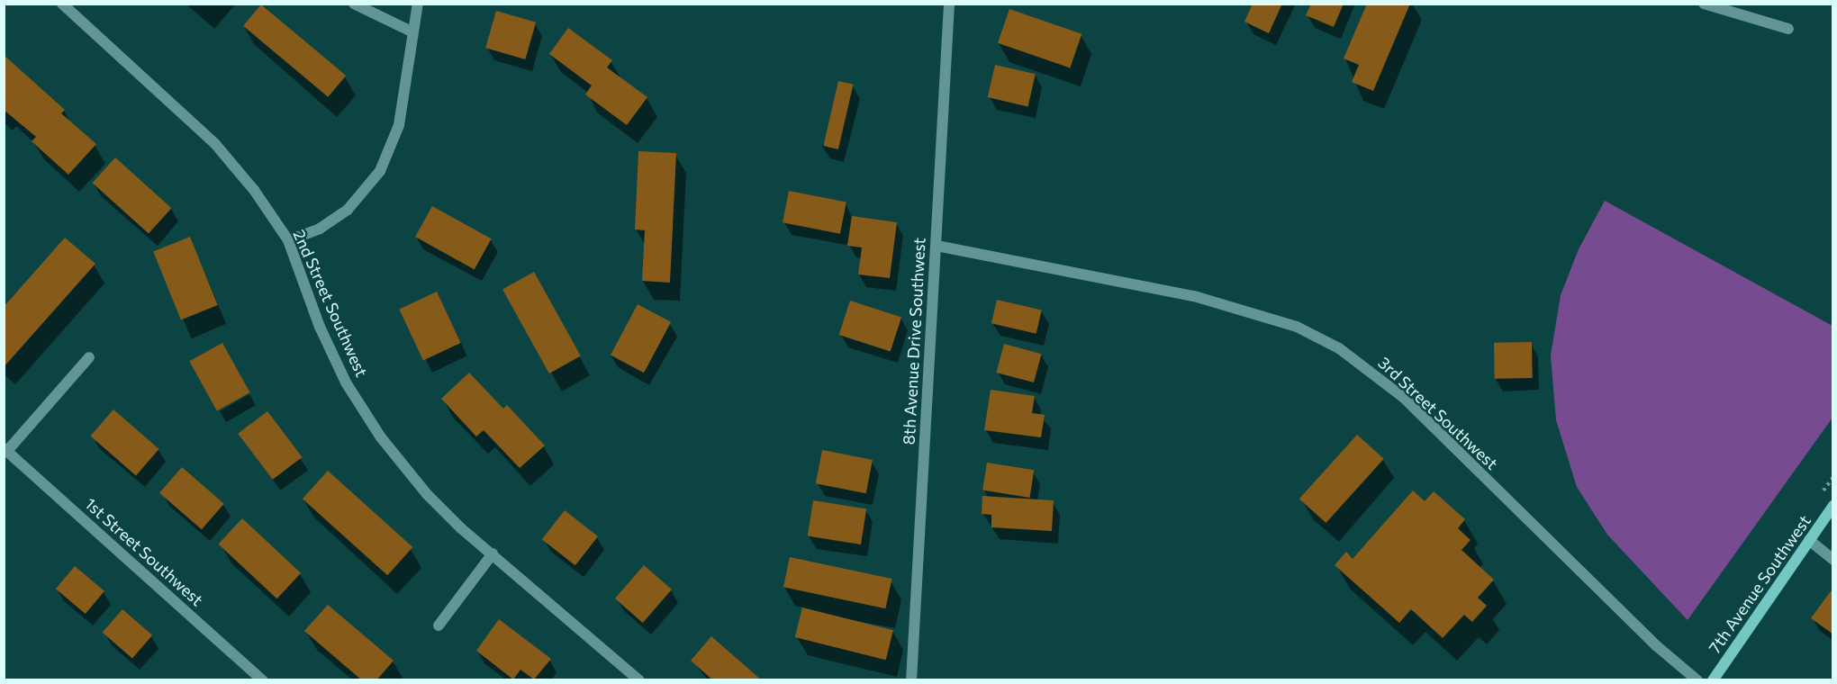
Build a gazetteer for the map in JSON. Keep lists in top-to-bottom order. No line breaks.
{"streets":{"street":["2nd Street Southwest","8th Avenue Drive Southwest","3rd Street Southwest","1st Street Southwest","7th Avenue Southwest"]},"crossings":[["8th Avenue Drive Southwest","3rd Street Southwest"]]}
